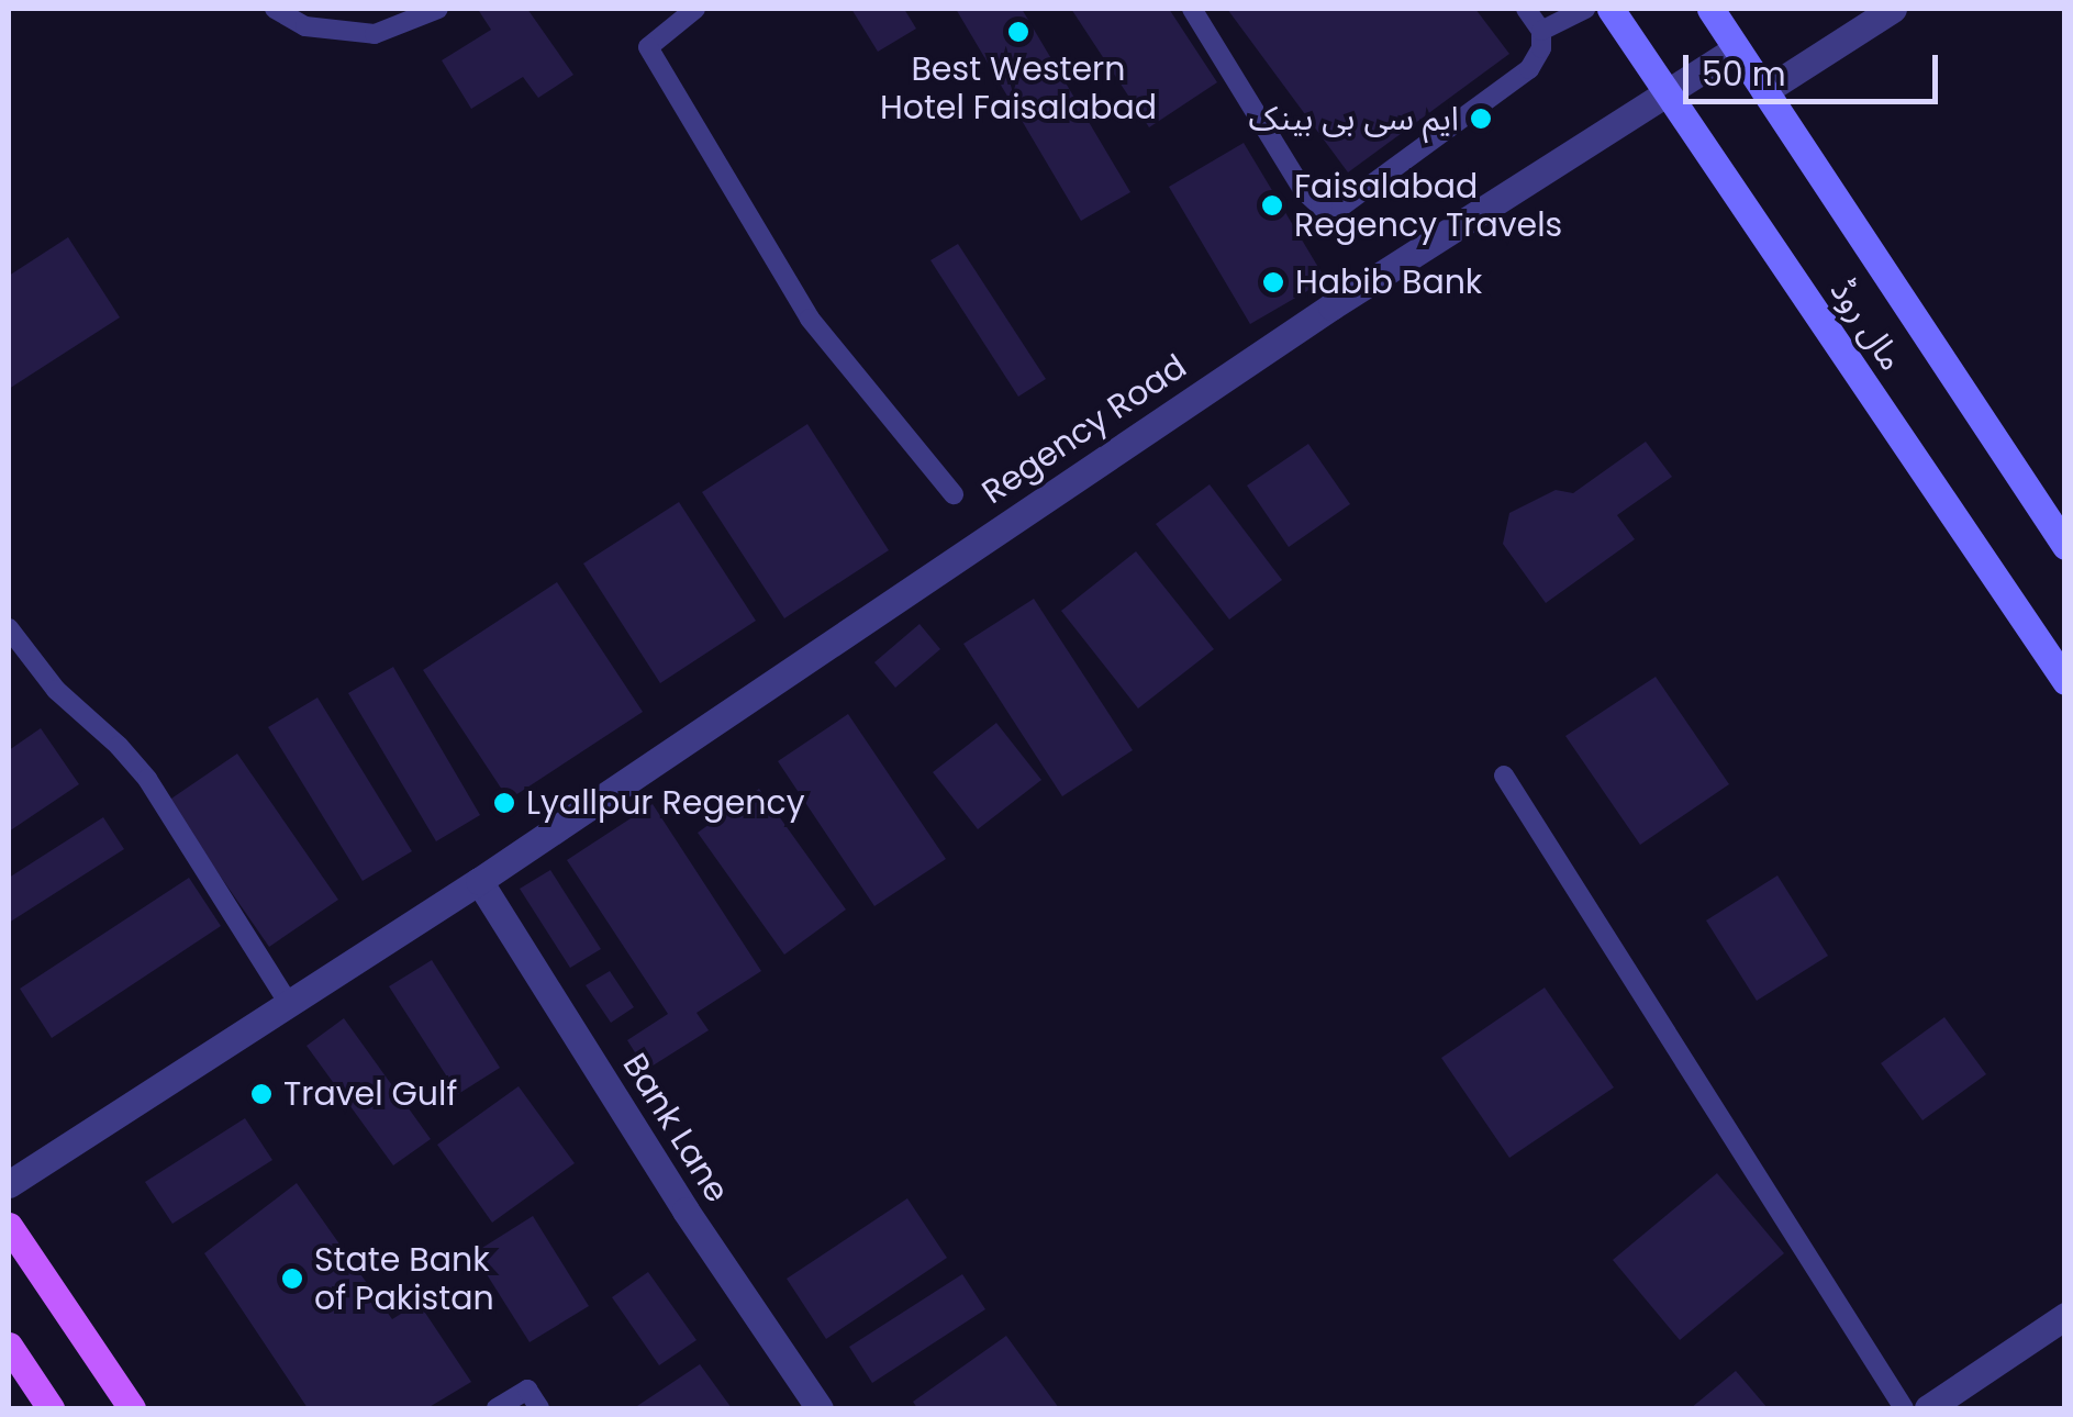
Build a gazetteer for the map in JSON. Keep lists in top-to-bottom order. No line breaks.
{"streets":{"main road":["مال روڈ"],"street":["Regency Road","Bank Lane"]},"crossings":[["مال روڈ","Regency Road"],["Regency Road","Bank Lane"]],"places":["Best Western Hotel Faisalabad","ایم سی بی بینک","Faisalabad Regency Travels","Habib Bank","Lyallpur Regency","Travel Gulf","State Bank of Pakistan"],"scale_bar":"50 m"}
